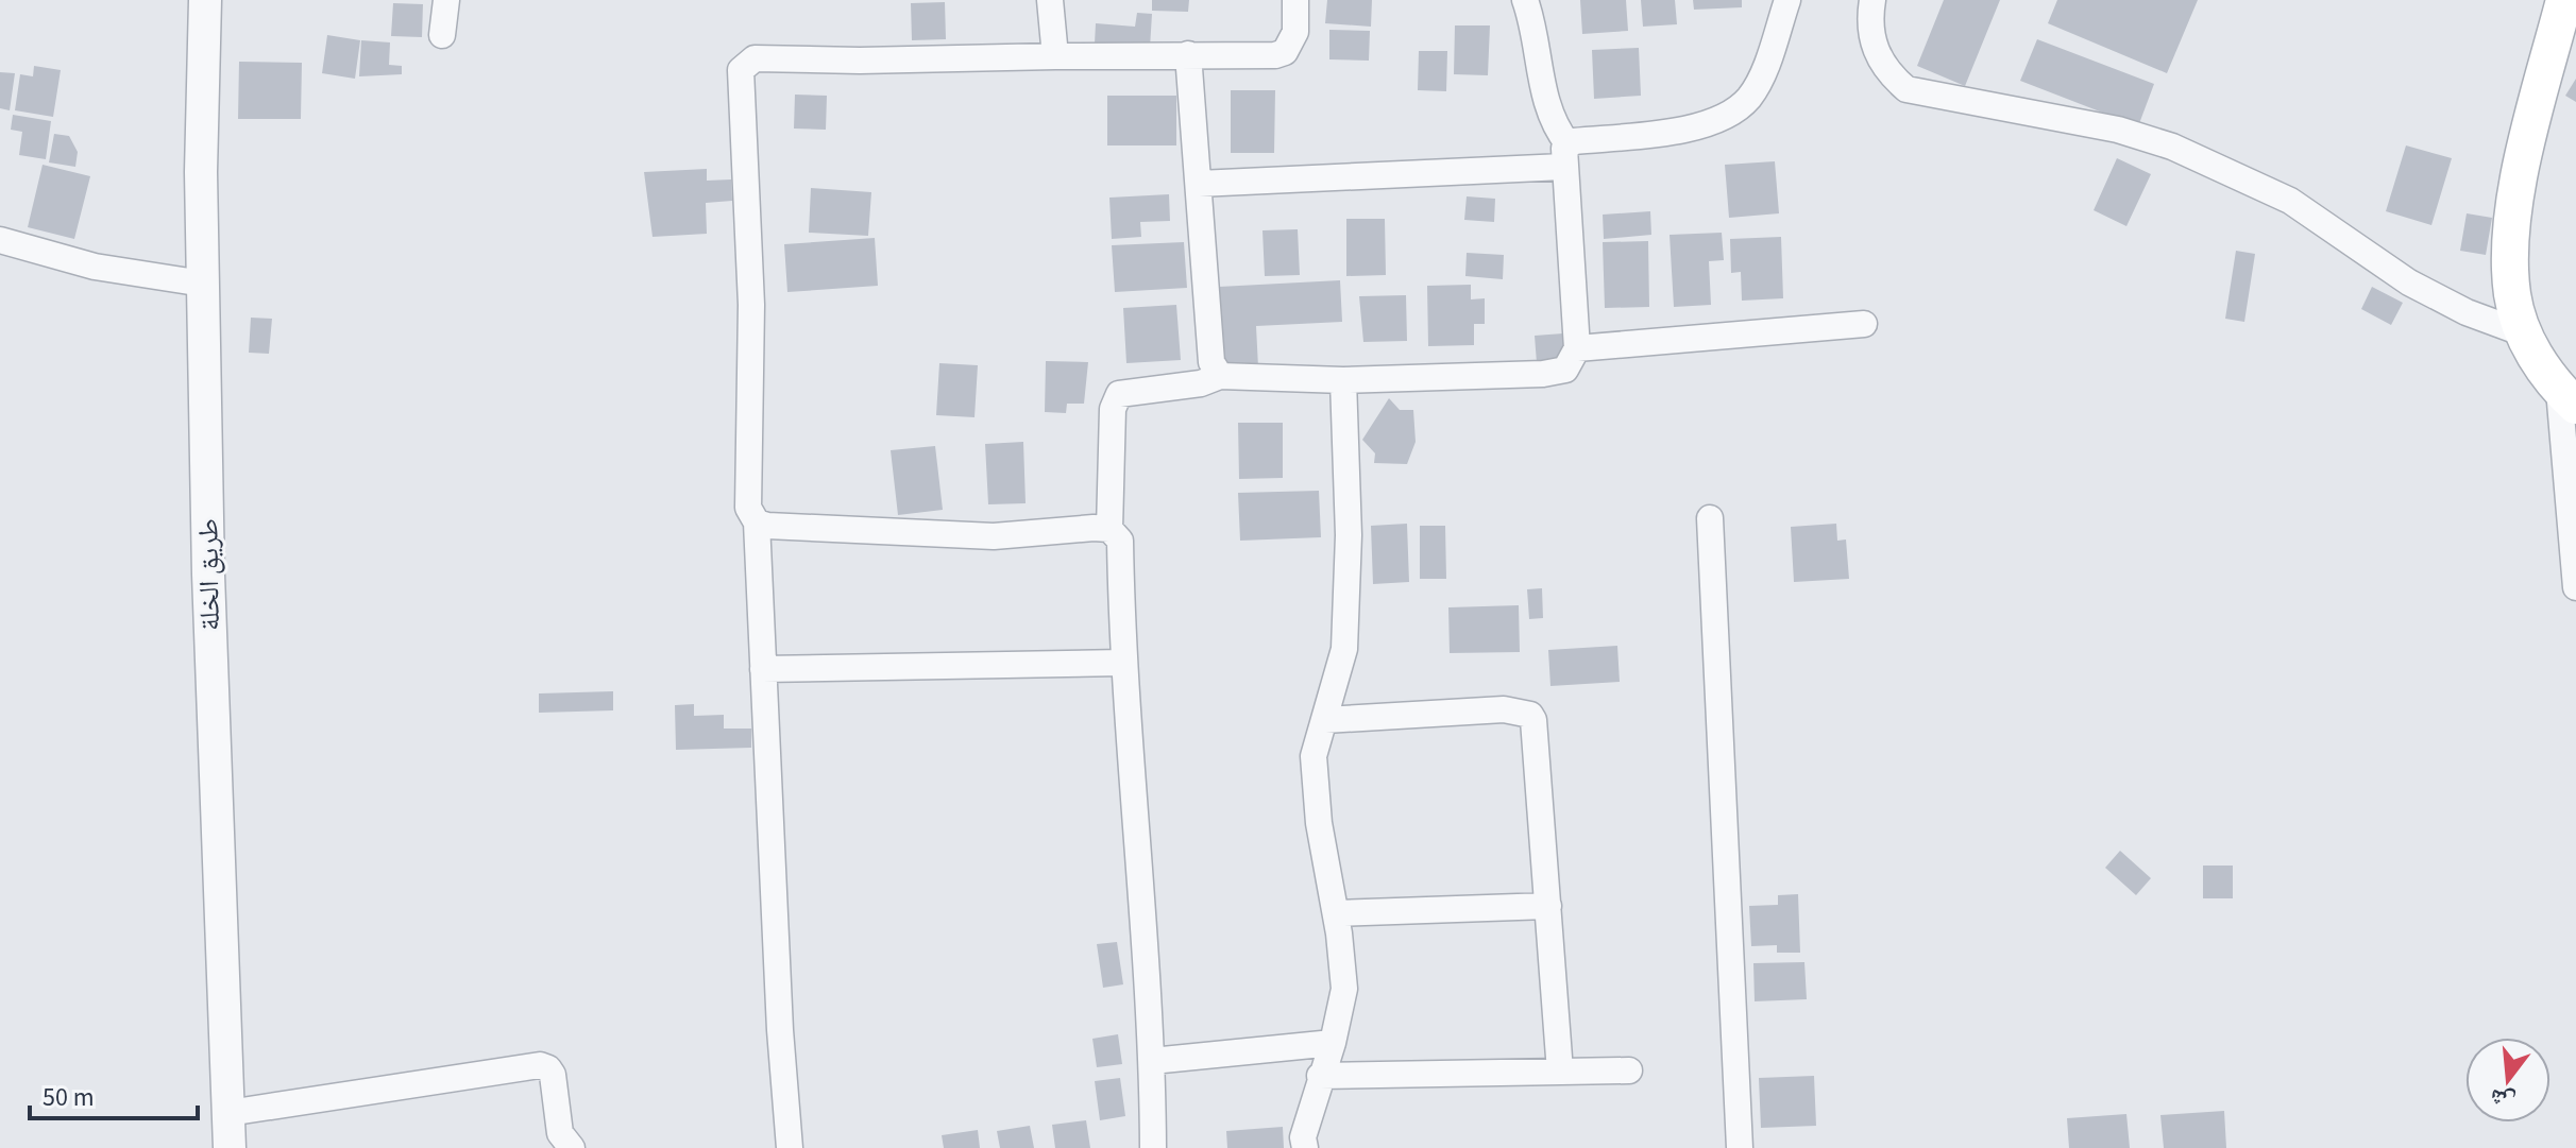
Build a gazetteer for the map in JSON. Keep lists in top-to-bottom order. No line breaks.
{"streets":{"street":["طريق الخلة"]},"scale_bar":"50 m","north":"bottom"}
